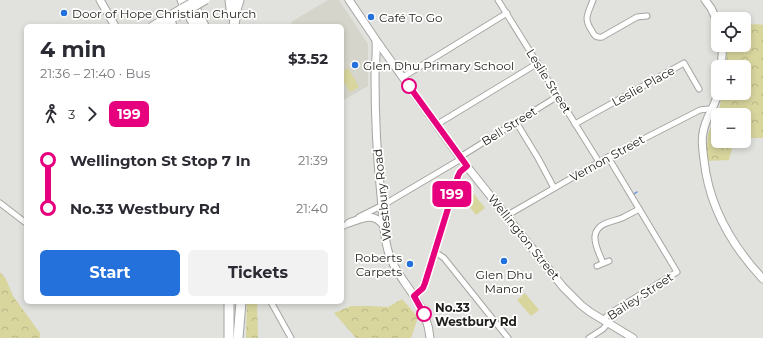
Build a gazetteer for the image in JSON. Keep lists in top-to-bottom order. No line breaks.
{"streets":{"main road":["Westbury Road","Wellington Street"],"street":["Leslie Street","Leslie Place","Bell Street","Vernon Street","Bailey Street"]},"crossings":[["Leslie Street","Leslie Place"],["Leslie Street","Bell Street"],["Leslie Street","Vernon Street"],["Bell Street","Westbury Road"],["Bell Street","Wellington Street"],["Vernon Street","Wellington Street"],["Westbury Road","Wellington Street"],["Wellington Street","Bailey Street"]],"places":["Door of Hope Christian Church","Café To Go","Glen Dhu Primary School","Glen Dhu Manor","Roberts Carpets","No.33 Westbury Rd"],"lines":["bus line 199"],"page":{"on_map":"199","map_buttons":["+","−"],"heading":["4 min","21:36 – 21:40 · Bus","$3.52"],"legs":["3","199"],"list":[{"name":"Wellington St Stop 7 In","value":"21:39"},{"name":"No.33 Westbury Rd","value":"21:40"}],"buttons":["Start","Tickets"]}}
